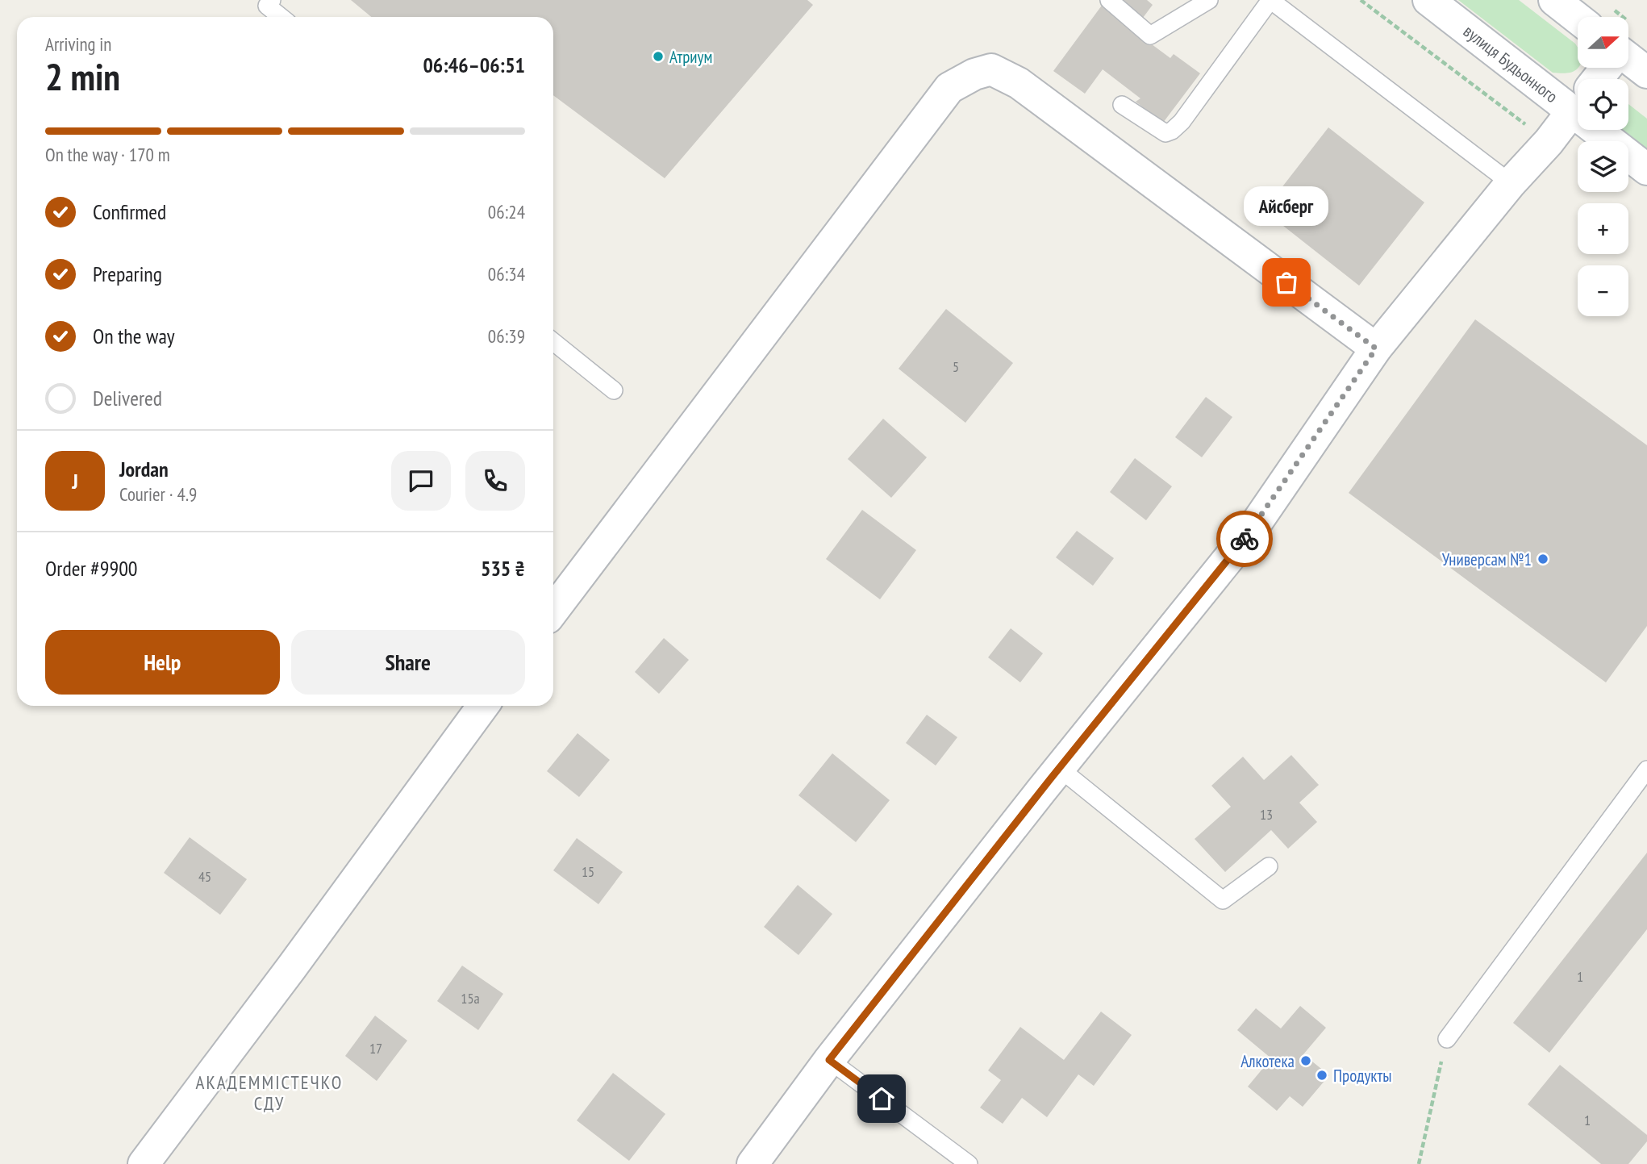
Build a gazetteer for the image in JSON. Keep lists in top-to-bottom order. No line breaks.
{"streets":{"street":["вулиця Будьонного"]},"districts":["АКАДЕММІСТЕЧКО СДУ"],"places":["Атриум","Айсберг","Универсам №1","Алкотека","Продукты"],"house_numbers":["5","13","15","45","1","15а","17","1"],"north":"right","page":{"map_buttons":["+","−"],"heading":["2 min","Arriving in","06:46–06:51"],"panel":["Jordan","Courier · 4.9","Order #9900","535 ₴"],"bar":"On the way · 170 m","list":[["Confirmed","06:24"],["Preparing","06:34"],["On the way","06:39"],"Delivered"],"bubble":"Айсберг","round":"J","buttons":["Help","Share"]}}
